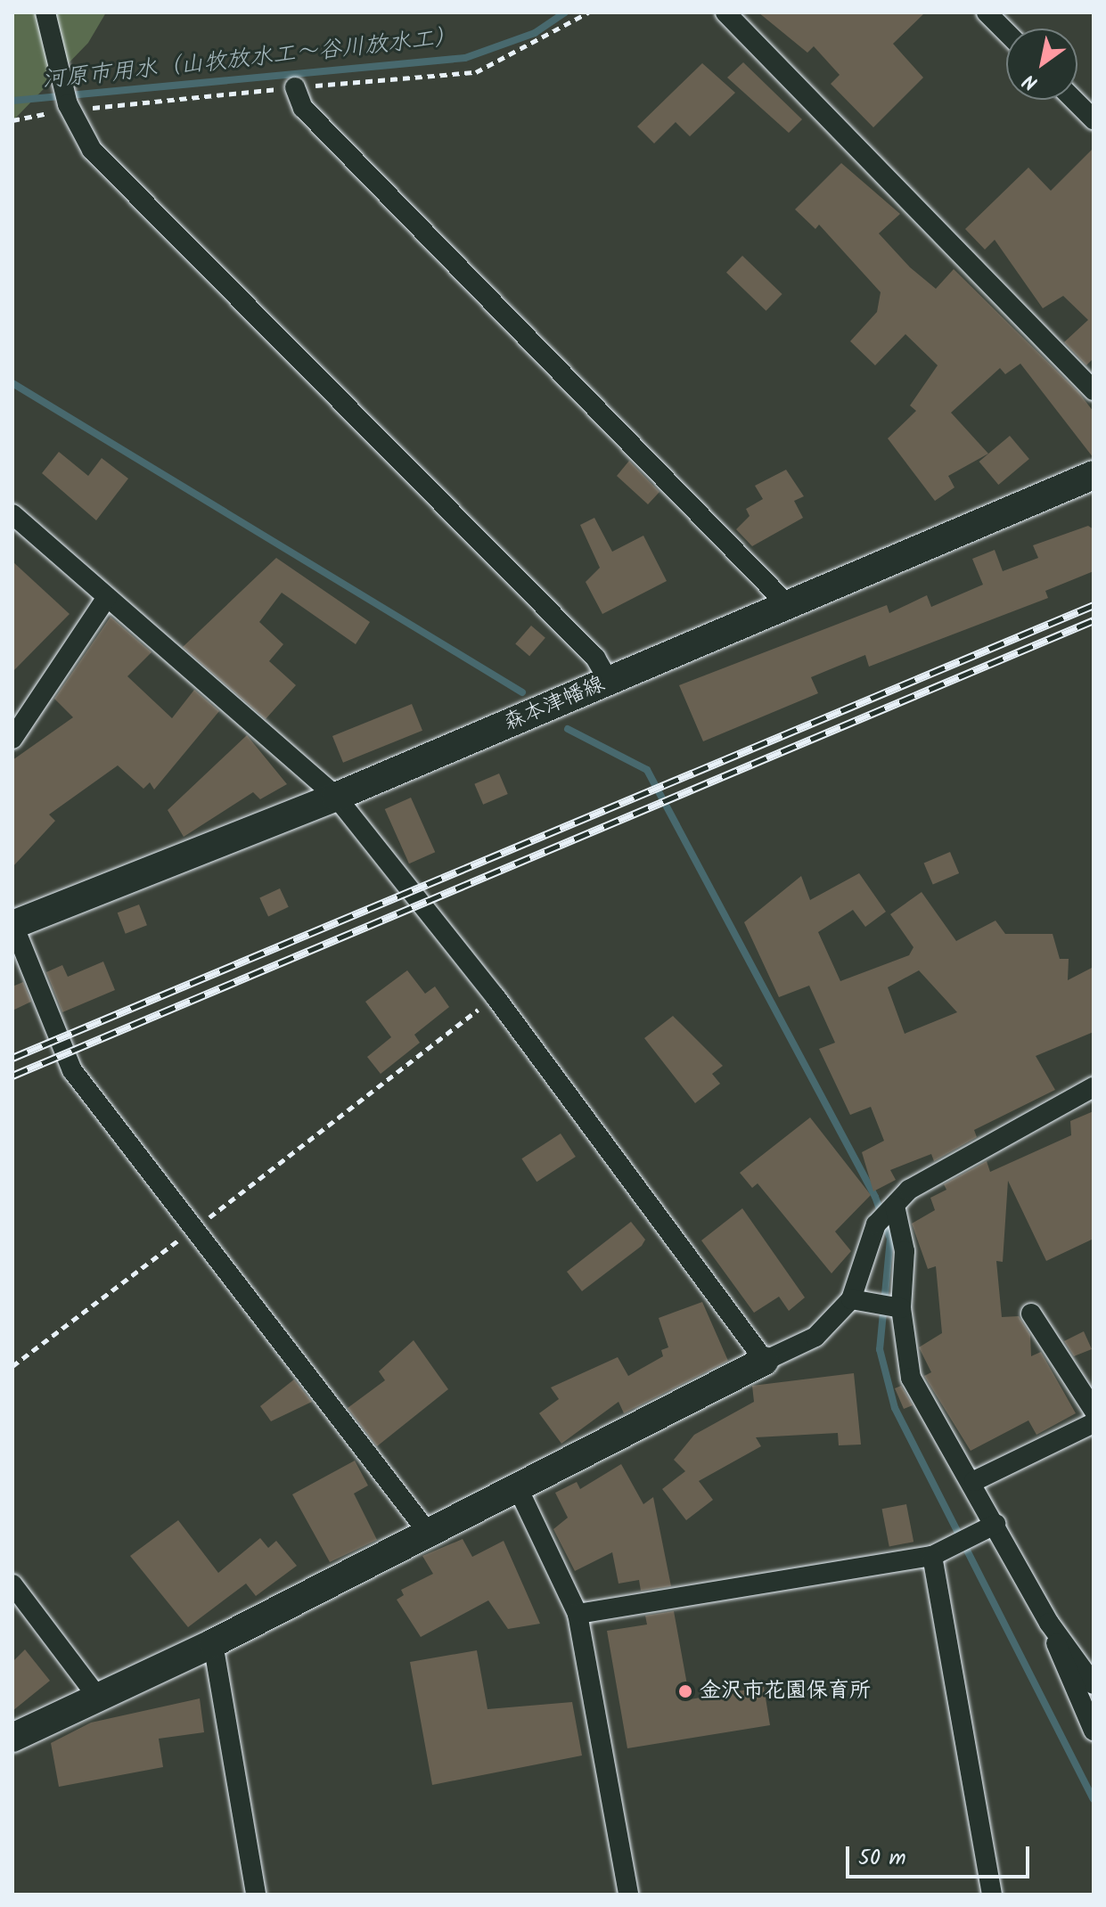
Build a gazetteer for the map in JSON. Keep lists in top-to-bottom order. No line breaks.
{"streets":{"main road":["森本津幡線"]},"water":["河原市用水（山牧放水工～谷川放水工）"],"places":["金沢市花園保育所"],"scale_bar":"50 m","north":"bottom left"}
